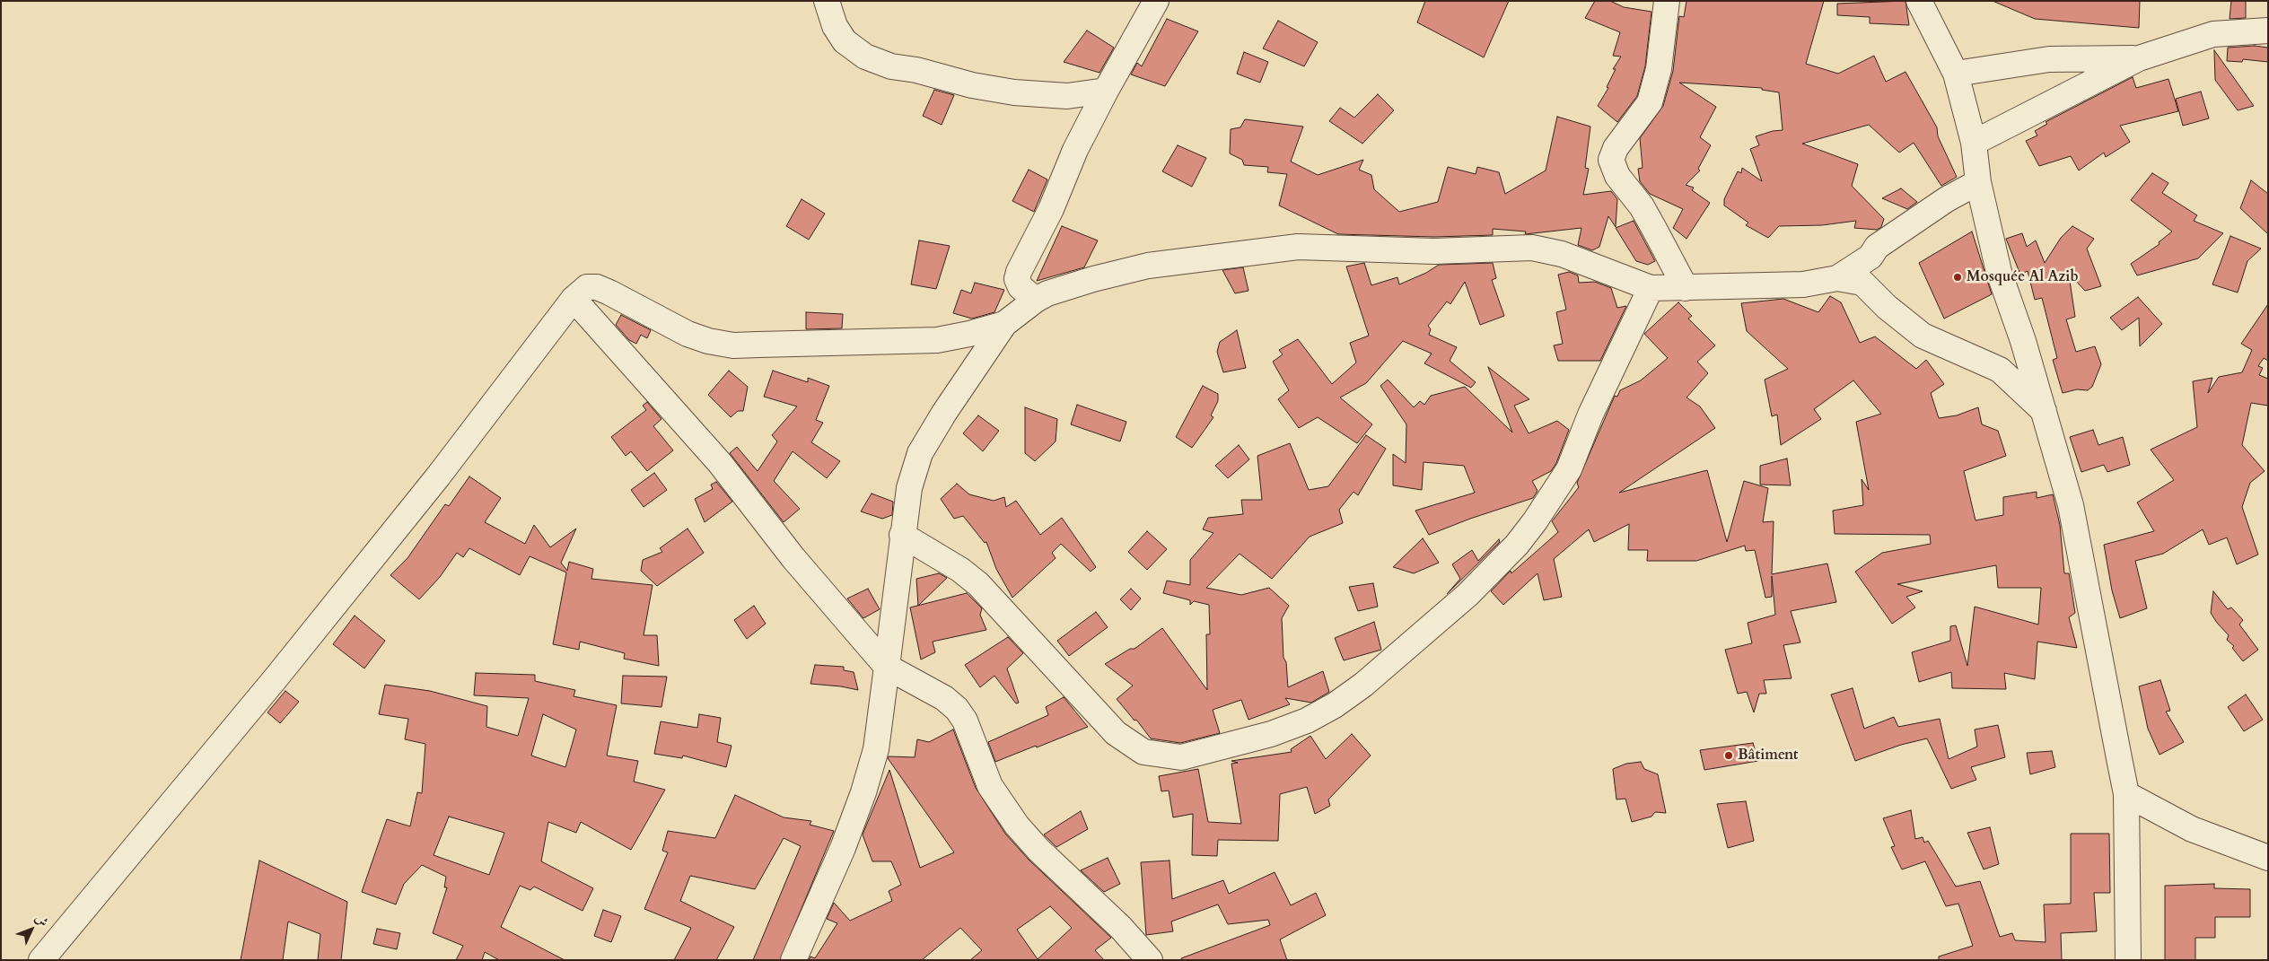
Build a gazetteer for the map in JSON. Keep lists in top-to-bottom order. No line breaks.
{"places":["Mosquée Al Azib","Bâtiment"],"north":"top right"}
